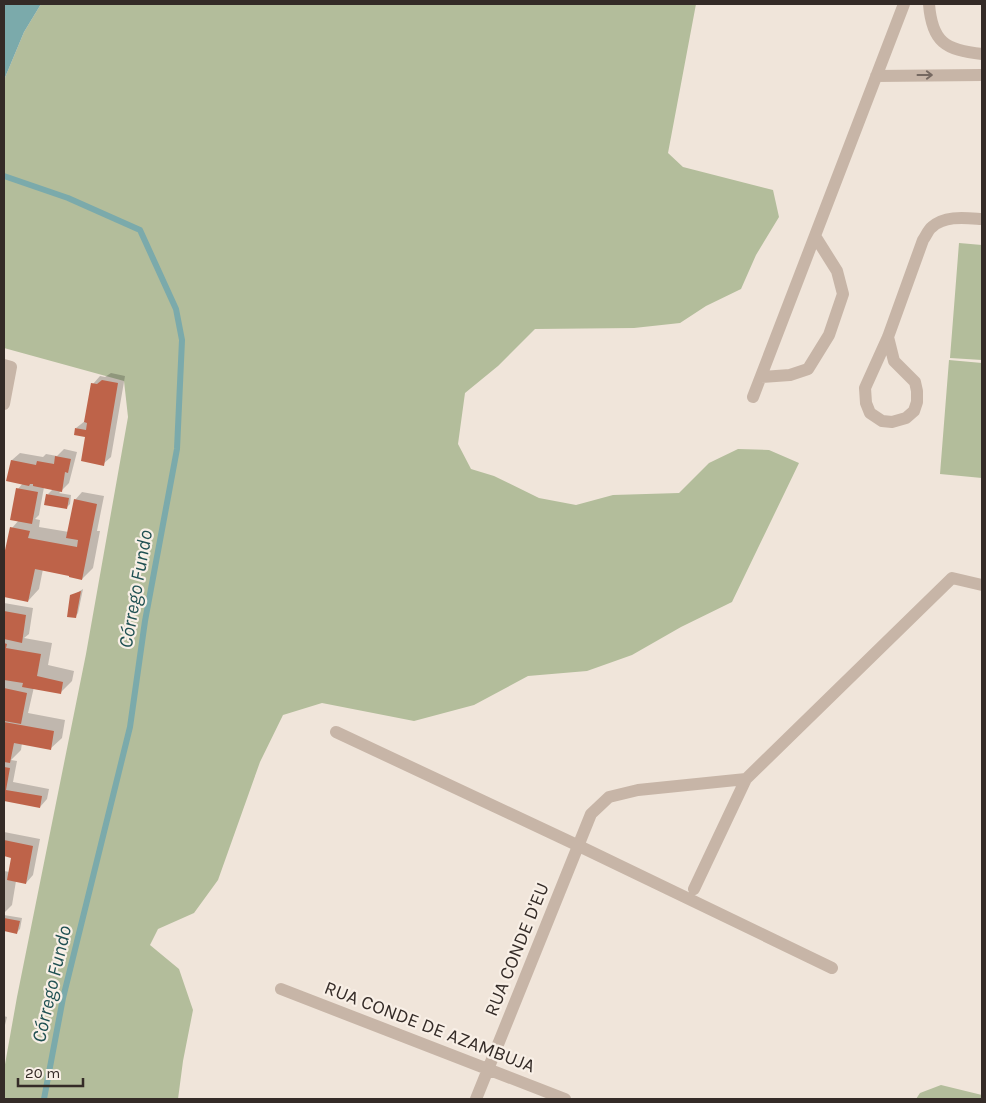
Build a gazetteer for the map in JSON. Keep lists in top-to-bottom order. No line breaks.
{"streets":{"street":["RUA CONDE D'EU","RUA CONDE DE AZAMBUJA"]},"crossings":[["RUA CONDE D'EU","RUA CONDE DE AZAMBUJA"]],"water":["Córrego Fundo"],"scale_bar":"20 m"}
